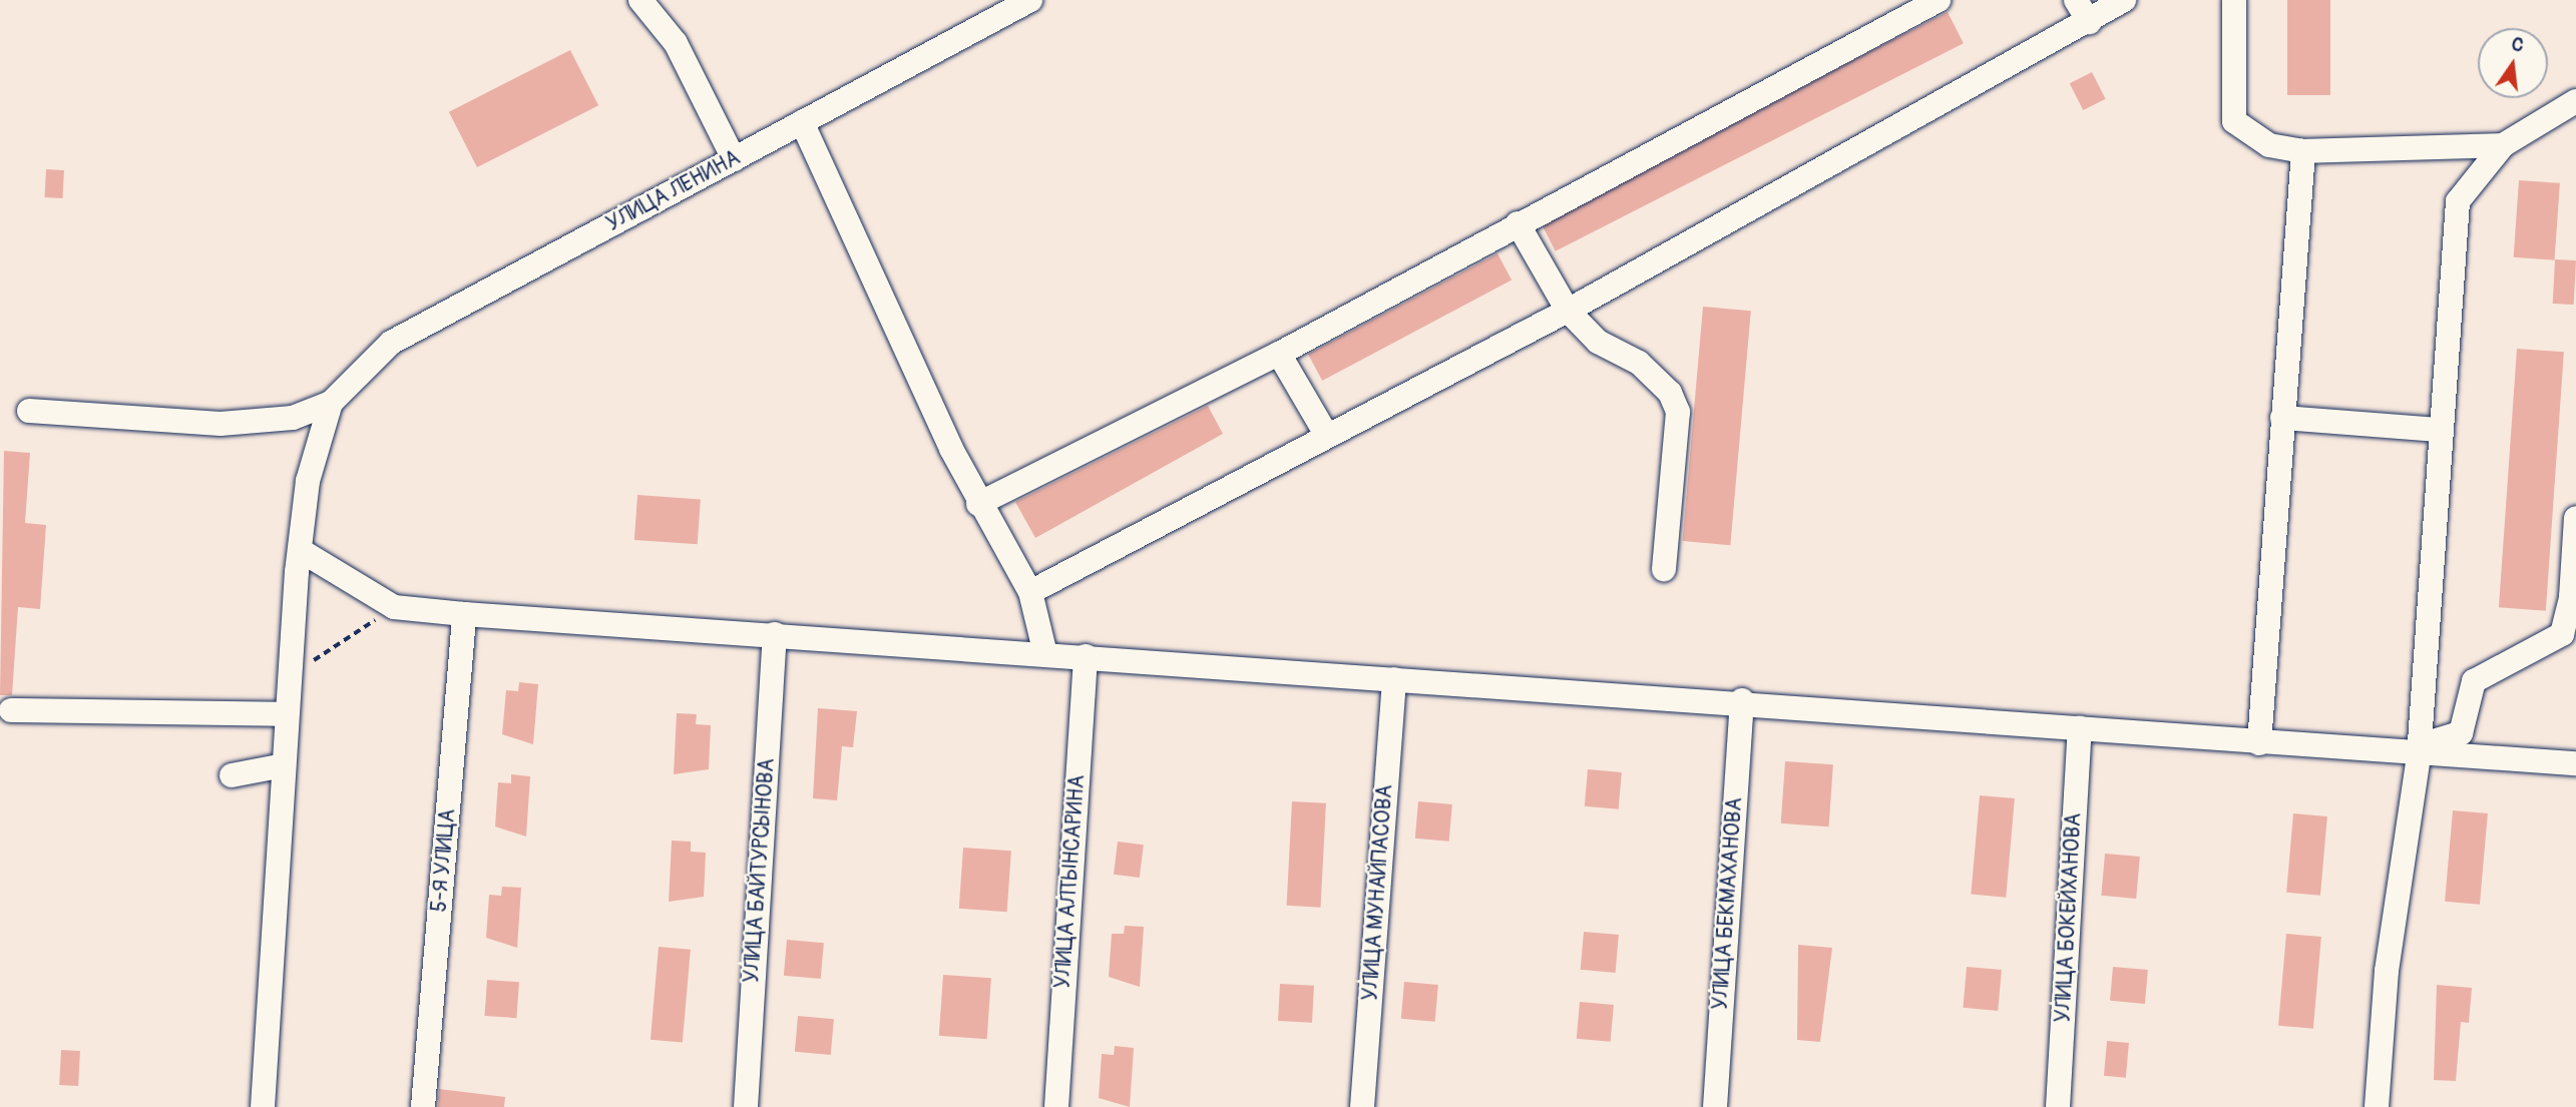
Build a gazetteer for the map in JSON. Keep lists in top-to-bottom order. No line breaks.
{"streets":{"street":["УЛИЦА ЛЕНИНА","5-Я УЛИЦА","УЛИЦА БАЙТУРСЫНОВА","УЛИЦА АЛТЫНСАРИНА","УЛИЦА МУНАЙПАСОВА","УЛИЦА БЕКМАХАНОВА","УЛИЦА БОКЕЙХАНОВА"]},"north":"top"}
